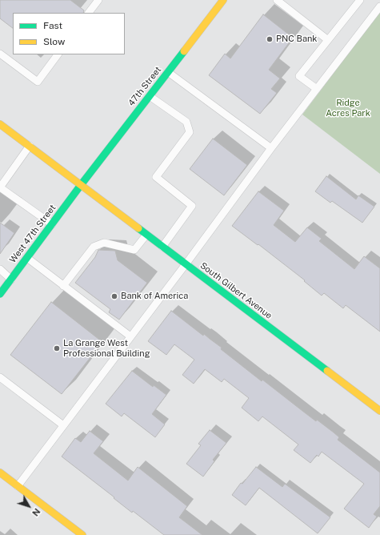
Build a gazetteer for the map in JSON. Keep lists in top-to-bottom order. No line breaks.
{"streets":{"street":["47th Street","West 47th Street","South Gilbert Avenue"]},"crossings":[["47th Street","West 47th Street"],["47th Street","South Gilbert Avenue"],["West 47th Street","South Gilbert Avenue"]],"parks":["Ridge Acres Park"],"places":["PNC Bank","Bank of America","La Grange West Professional Building"],"legend":["Fast","Slow"],"north":"bottom right"}
